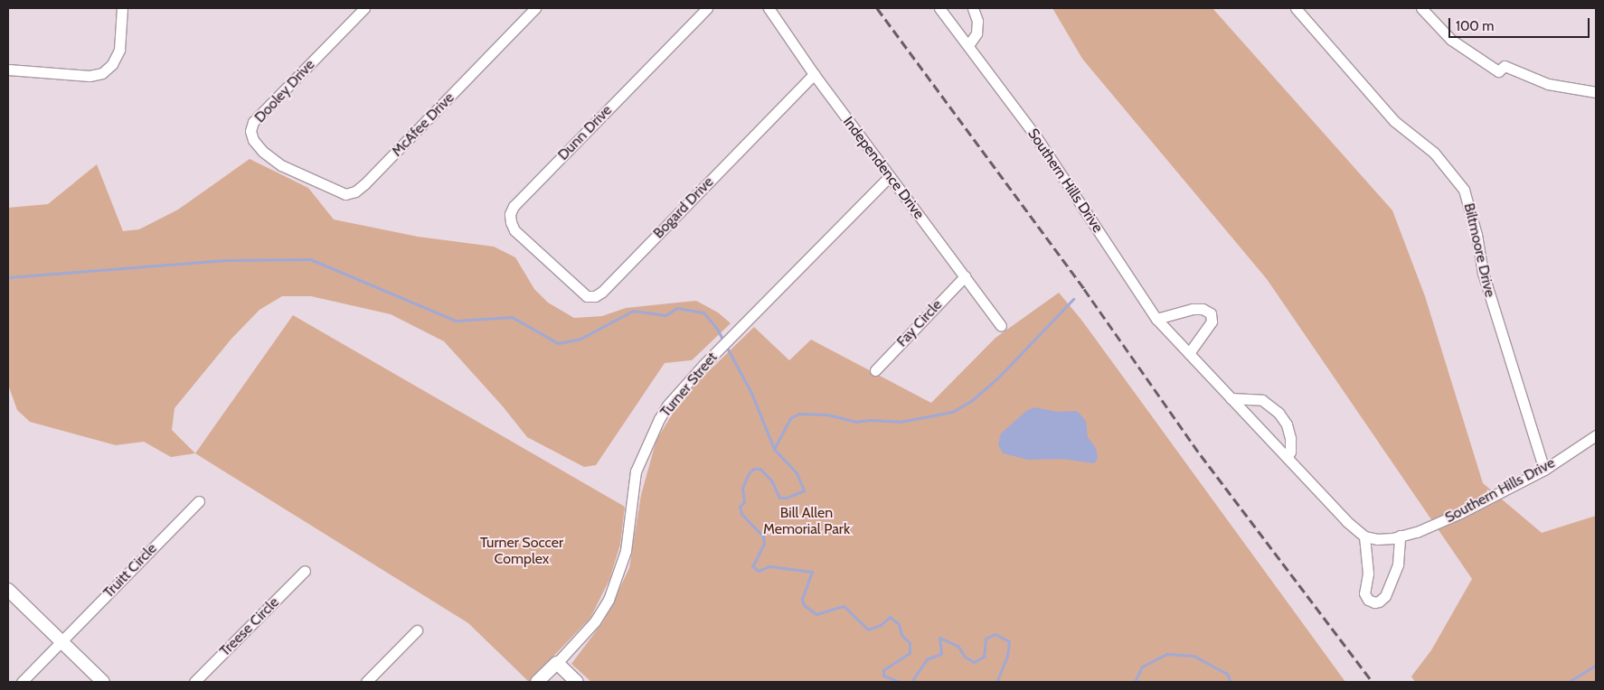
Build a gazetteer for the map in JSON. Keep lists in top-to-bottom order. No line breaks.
{"streets":{"street":["Dooley Drive","McAfee Drive","Dunn Drive","Independence Drive","Southern Hills Drive","Bogard Drive","Biltmoore Drive","Fay Circle","Turner Street","Truitt Circle","Treese Circle"]},"crossings":[["Dooley Drive","McAfee Drive"],["Dunn Drive","Bogard Drive"],["Independence Drive","Bogard Drive"],["Independence Drive","Fay Circle"],["Independence Drive","Turner Street"],["Southern Hills Drive","Biltmoore Drive"]],"parks":["Bill Allen Memorial Park","Turner Soccer Complex"],"scale_bar":"100 m"}
